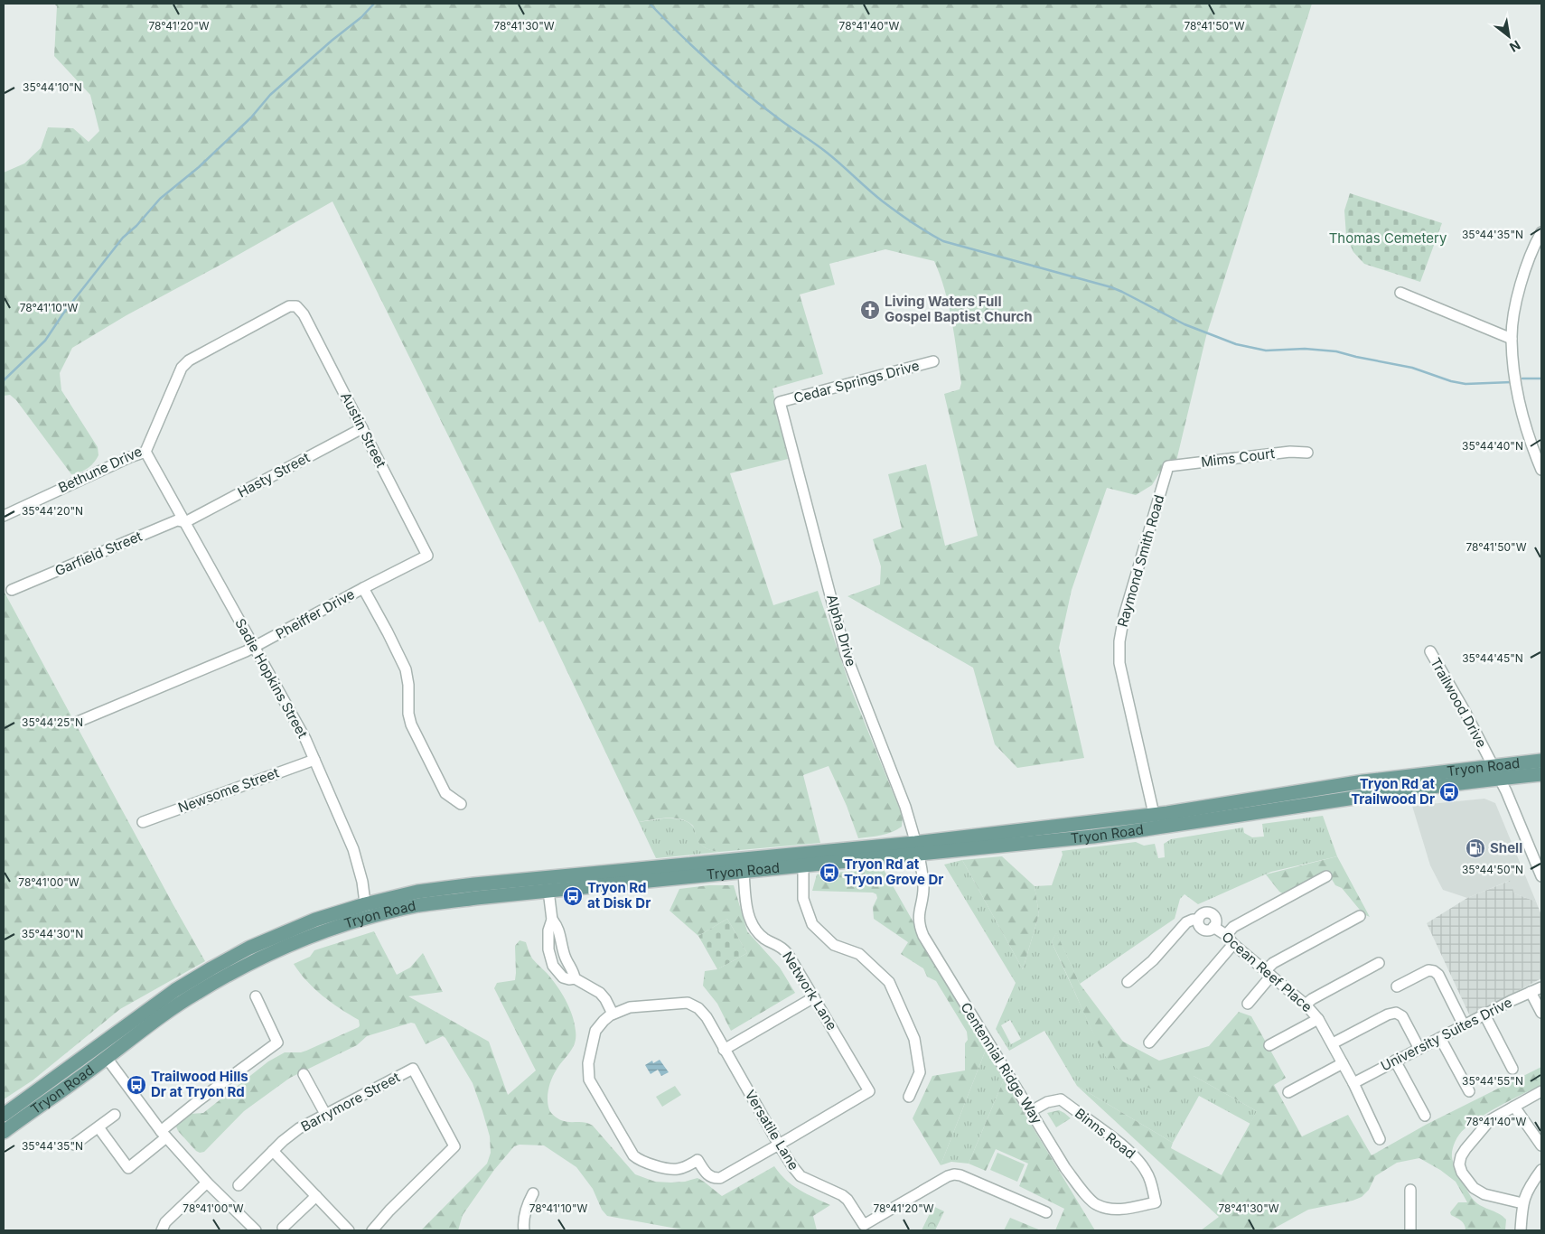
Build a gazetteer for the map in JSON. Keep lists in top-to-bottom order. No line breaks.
{"streets":{"main road":["Tryon Road"],"street":["Cedar Springs Drive","Austin Street","Mims Court","Bethune Drive","Hasty Street","Garfield Street","Raymond Smith Road","Pheiffer Drive","Alpha Drive","Sadie Hopkins Street","Trailwood Drive","Newsome Street","Ocean Reef Place","Network Lane","University Suites Drive","Centennial Ridge Way","Barrymore Street","Versatile Lane","Binns Road"]},"crossings":[["Cedar Springs Drive","Alpha Drive"],["Austin Street","Bethune Drive"],["Austin Street","Hasty Street"],["Austin Street","Pheiffer Drive"],["Mims Court","Raymond Smith Road"],["Bethune Drive","Sadie Hopkins Street"],["Hasty Street","Garfield Street"],["Hasty Street","Sadie Hopkins Street"],["Garfield Street","Sadie Hopkins Street"],["Raymond Smith Road","Tryon Road"],["Pheiffer Drive","Sadie Hopkins Street"],["Alpha Drive","Tryon Road"],["Alpha Drive","Centennial Ridge Way"],["Sadie Hopkins Street","Tryon Road"],["Sadie Hopkins Street","Newsome Street"],["Trailwood Drive","Tryon Road"],["Tryon Road","Network Lane"],["Tryon Road","Centennial Ridge Way"],["Ocean Reef Place","University Suites Drive"],["Network Lane","Versatile Lane"],["Centennial Ridge Way","Binns Road"]],"parks":["Thomas Cemetery"],"places":{"church":["Living Waters Full Gospel Baptist Church"],"bus stop":["Tryon Rd at Trailwood Dr","Tryon Rd at Tryon Grove Dr","Tryon Rd at Disk Dr","Trailwood Hills Dr at Tryon Rd"],"fuel station":["Shell"]},"north":"bottom right","coordinates":["78°41'20\"W","78°41'30\"W","78°41'40\"W","78°41'50\"W","35°44'10\"N","35°44'35\"N","78°41'10\"W","35°44'40\"N","35°44'20\"N","35°44'45\"N","35°44'25\"N","35°44'50\"N","78°41'00\"W","35°44'30\"N","35°44'55\"N"]}
